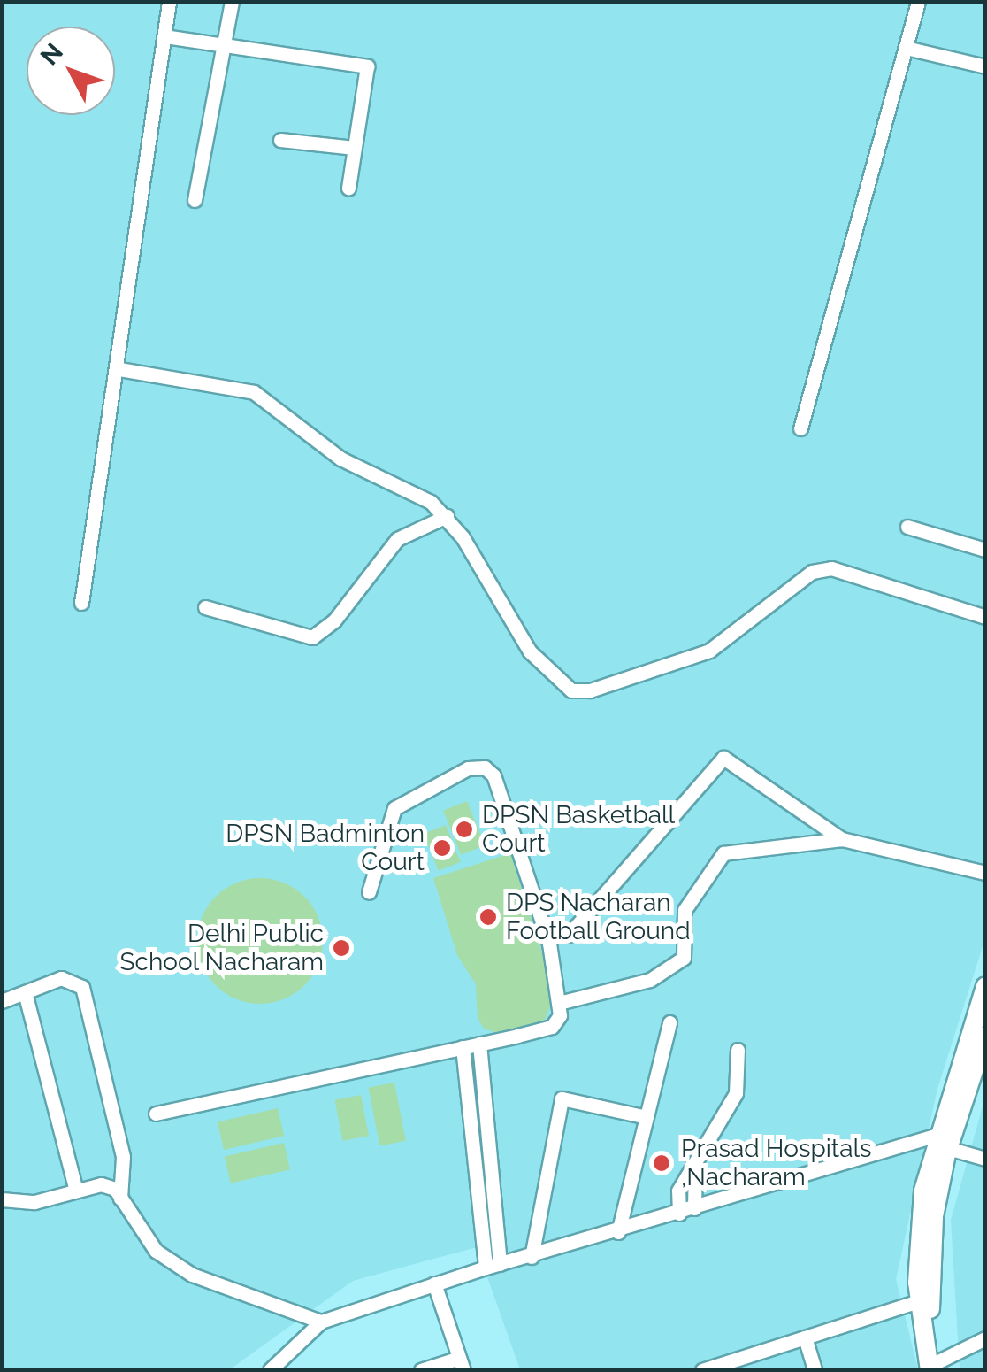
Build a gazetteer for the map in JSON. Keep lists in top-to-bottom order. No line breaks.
{"places":["DPSN Basketball Court","DPSN Badminton Court","DPS Nacharan Football Ground","Delhi Public School Nacharam","Prasad Hospitals ,Nacharam"],"north":"top left"}
